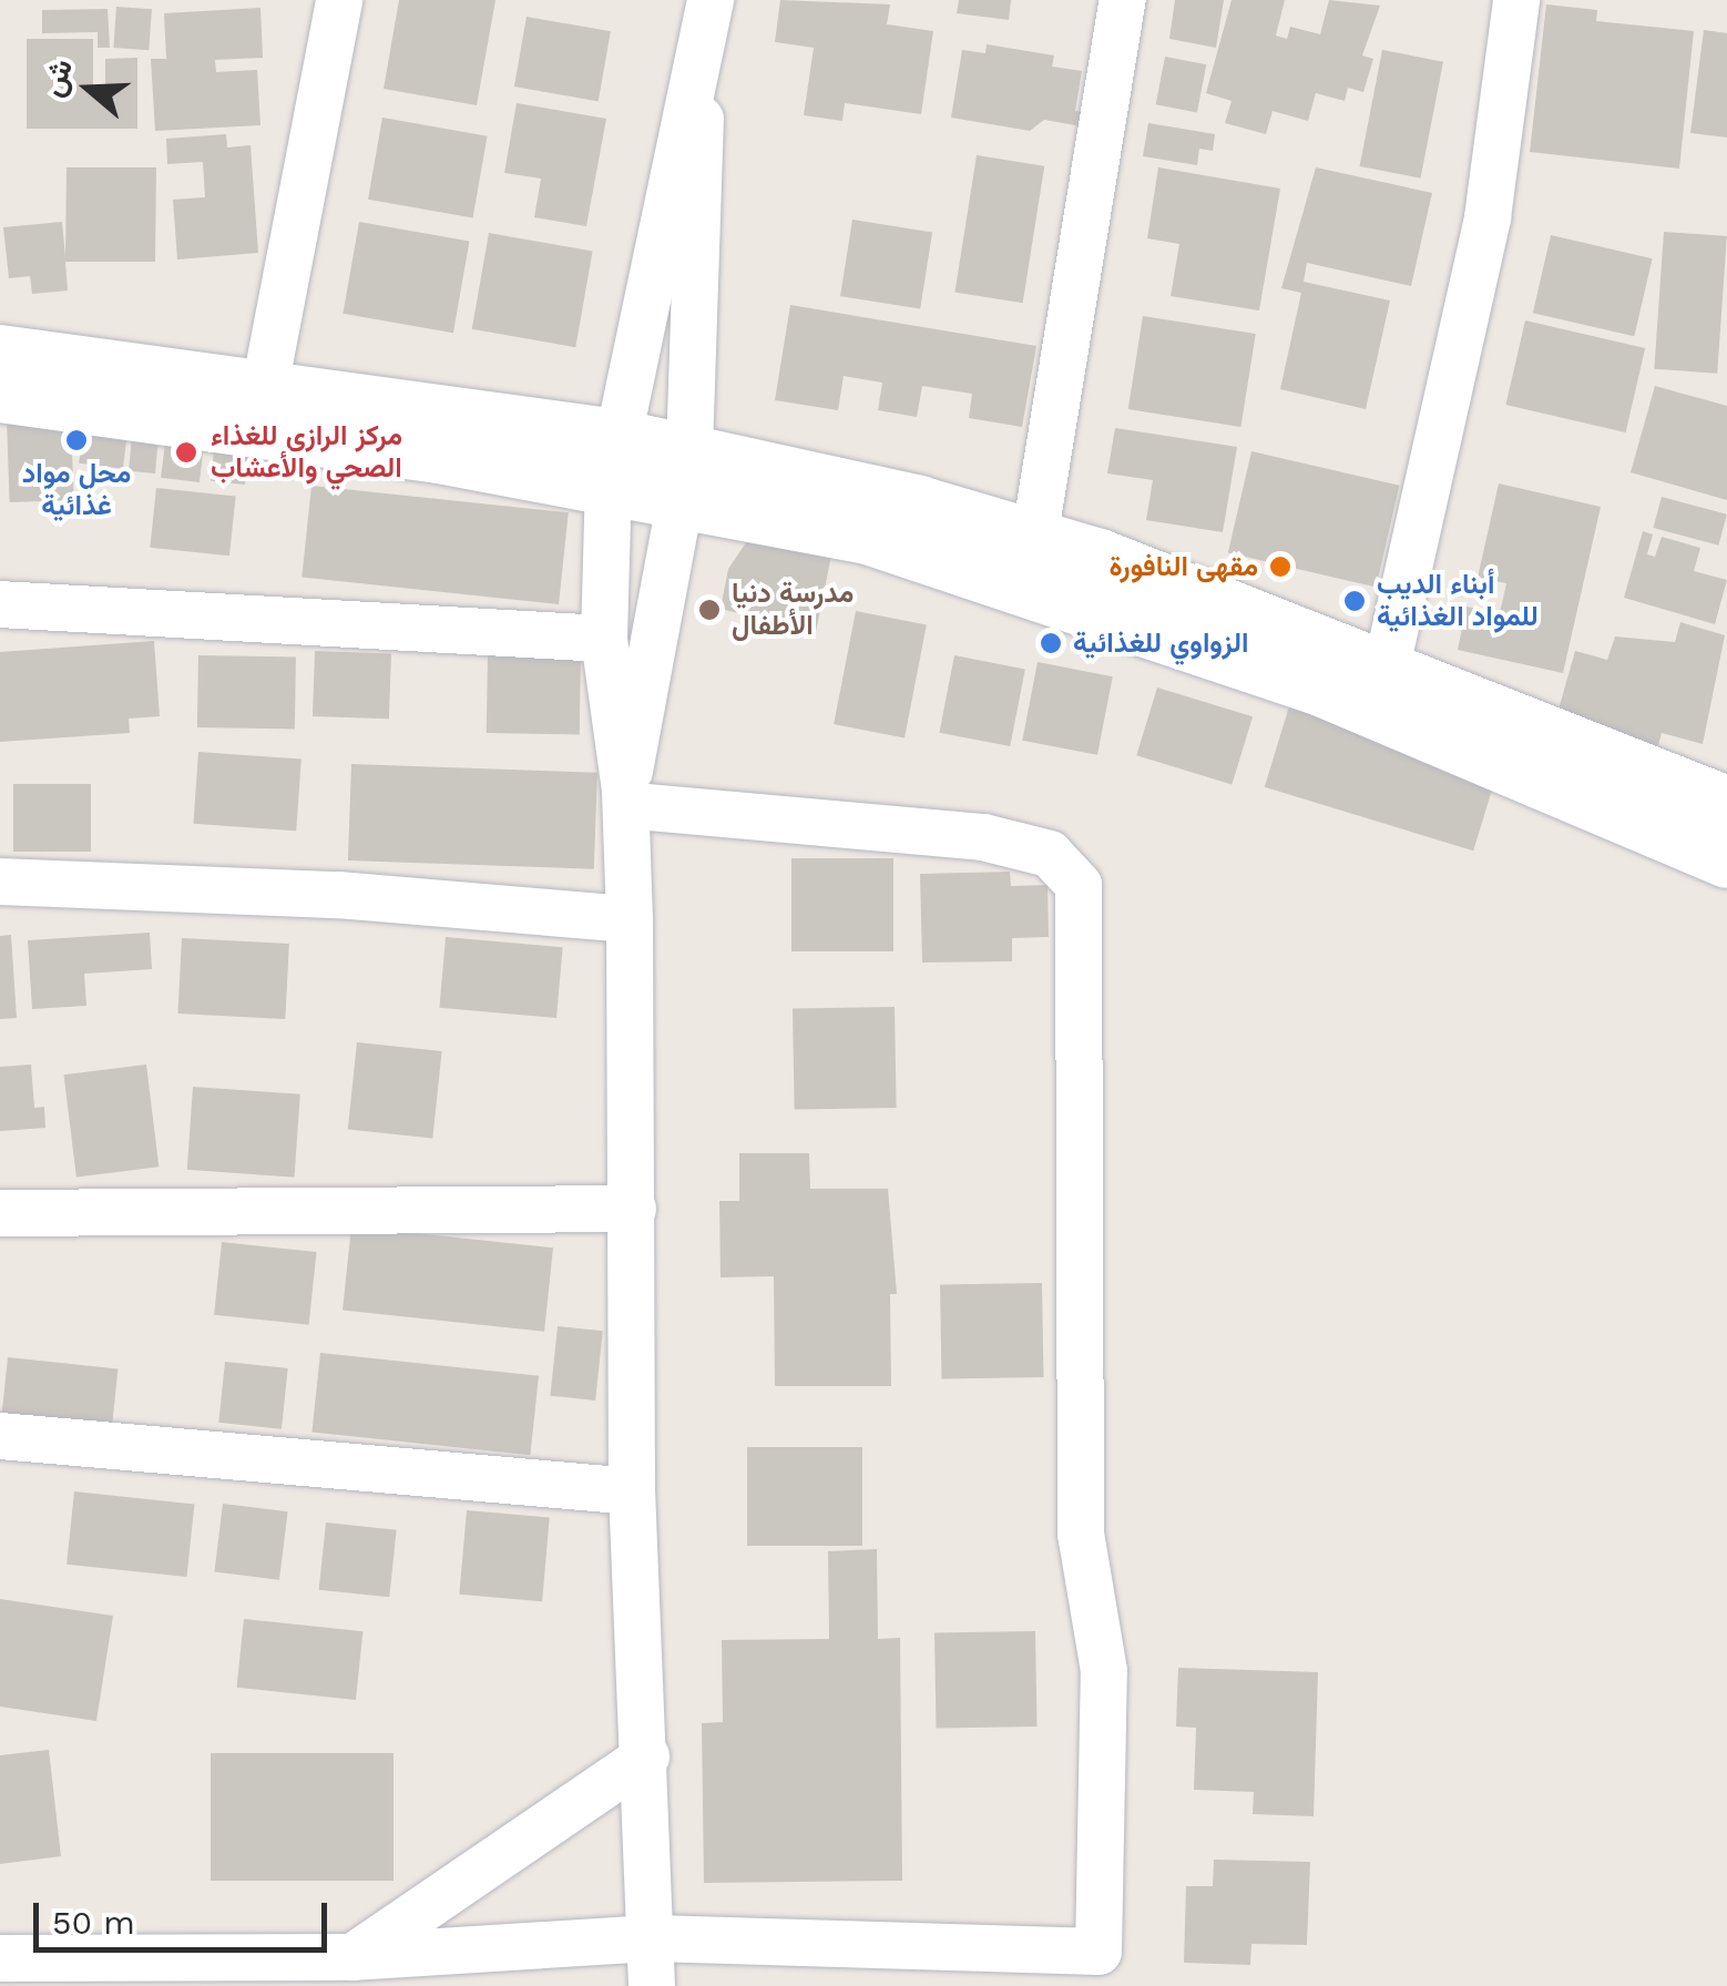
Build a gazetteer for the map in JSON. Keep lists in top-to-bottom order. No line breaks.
{"places":["محل مواد غذائية","مركز الرازي للغذاء الصحي والأعشاب","مقهى النافورة","أبناء الديب للمواد الغذائية","مدرسة دنيا الأطفال","الزواوي للغذائية"],"scale_bar":"50 m","north":"left"}
